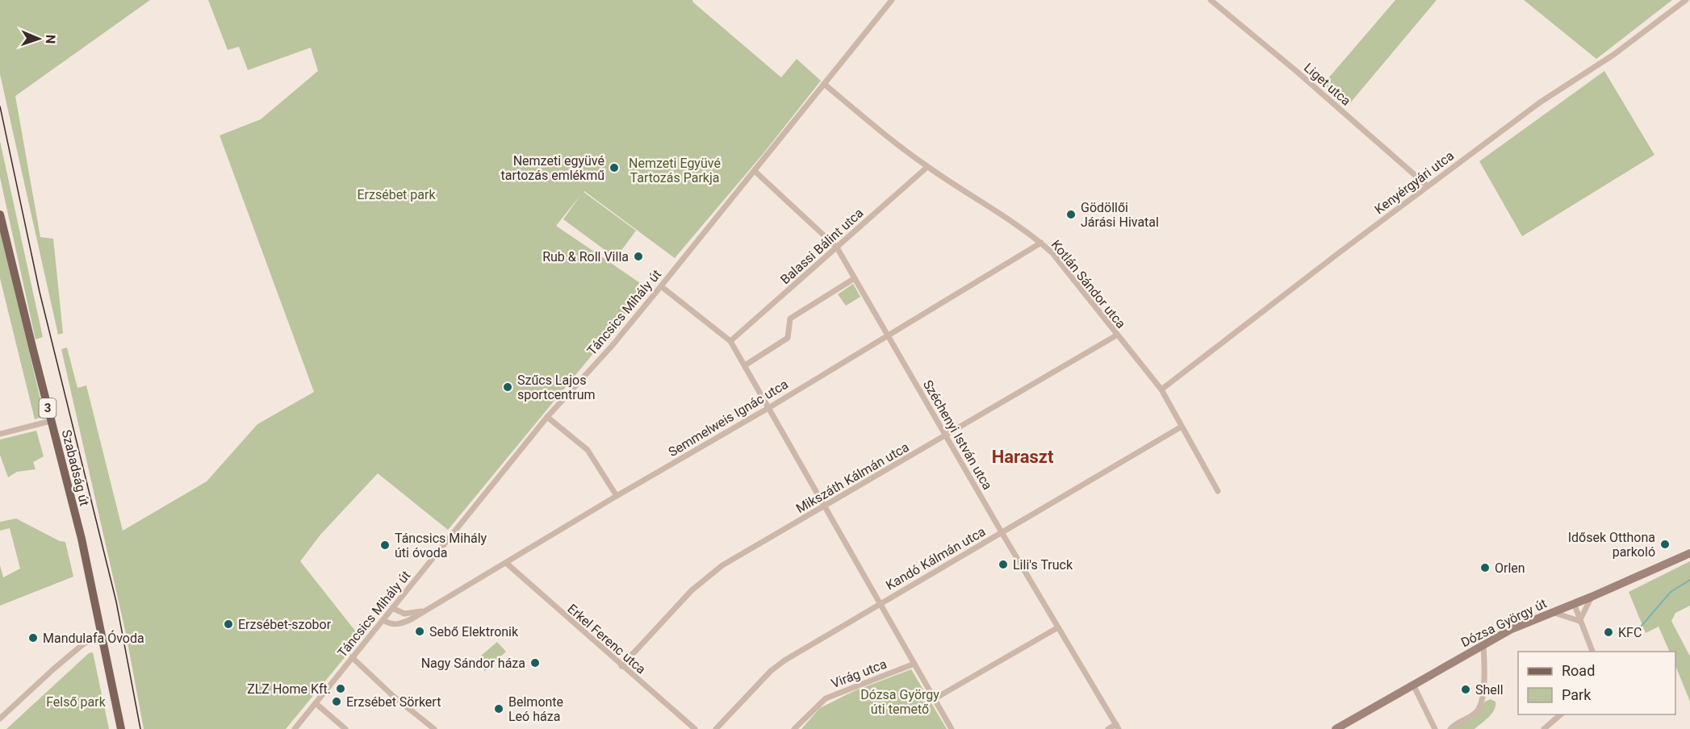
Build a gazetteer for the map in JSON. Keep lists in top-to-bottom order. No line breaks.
{"streets":{"main road":["3","Szabadság út","Dózsa György út"],"street":["Liget utca","Kenyérgyári utca","Balassi Bálint utca","Kotlán Sándor utca","Táncsics Mihály út","Semmelweis Ignác utca","Széchenyi István utca","Mikszáth Kálmán utca","Kandó Kálmán utca","Erkel Ferenc utca","Virág utca"]},"crossings":[["Liget utca","Kenyérgyári utca"],["Kenyérgyári utca","Kotlán Sándor utca"],["Balassi Bálint utca","Kotlán Sándor utca"],["Balassi Bálint utca","Széchenyi István utca"],["Kotlán Sándor utca","Táncsics Mihály út"],["Kotlán Sándor utca","Semmelweis Ignác utca"],["Kotlán Sándor utca","Mikszáth Kálmán utca"],["Kotlán Sándor utca","Kandó Kálmán utca"],["Táncsics Mihály út","Semmelweis Ignác utca"],["Táncsics Mihály út","Széchenyi István utca"],["Semmelweis Ignác utca","Széchenyi István utca"],["Semmelweis Ignác utca","Erkel Ferenc utca"],["Széchenyi István utca","Mikszáth Kálmán utca"],["Széchenyi István utca","Kandó Kálmán utca"],["Mikszáth Kálmán utca","Erkel Ferenc utca"]],"districts":["Haraszt"],"parks":["Nemzeti Együvé Tartozás Parkja","Erzsébet park","Dózsa György úti temető","Felső park"],"places":["Nemzeti együvé tartozás emlékmű","Gödöllői Járási Hivatal","Rub & Roll Villa","Szűcs Lajos sportcentrum","Idősek Otthona parkoló","Táncsics Mihály úti óvoda","Lili's Truck","Orlen","Erzsébet-szobor","Sebő Elektronik","KFC","Mandulafa Óvoda","Nagy Sándor háza","ZLZ Home Kft.","Shell","Erzsébet Sörkert","Belmonte Leó háza"],"legend":["Road","Park"],"north":"right"}
